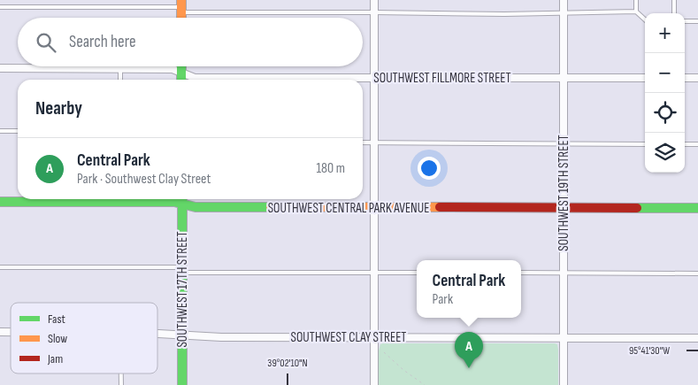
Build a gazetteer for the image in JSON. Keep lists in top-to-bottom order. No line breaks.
{"streets":{"street":["SOUTHWEST FILLMORE STREET","SOUTHWEST 19TH STREET","SOUTHWEST CENTRAL PARK AVENUE","SOUTHWEST 17TH STREET","SOUTHWEST CLAY STREET"]},"crossings":[["SOUTHWEST FILLMORE STREET","SOUTHWEST 19TH STREET"],["SOUTHWEST 19TH STREET","SOUTHWEST CENTRAL PARK AVENUE"],["SOUTHWEST 19TH STREET","SOUTHWEST CLAY STREET"],["SOUTHWEST CENTRAL PARK AVENUE","SOUTHWEST 17TH STREET"],["SOUTHWEST 17TH STREET","SOUTHWEST CLAY STREET"]],"legend":["Fast","Slow","Jam"],"page":{"map_buttons":["+","−"],"search":"Search here","heading":"Nearby","list":[{"mark":"A","name":"Central Park","note":"Park · Southwest Clay Street","value":"180 m"}],"popup":["Central Park","Park"],"pins":"A"},"coordinates":["95°41'30\"W","39°02'10\"N"]}
